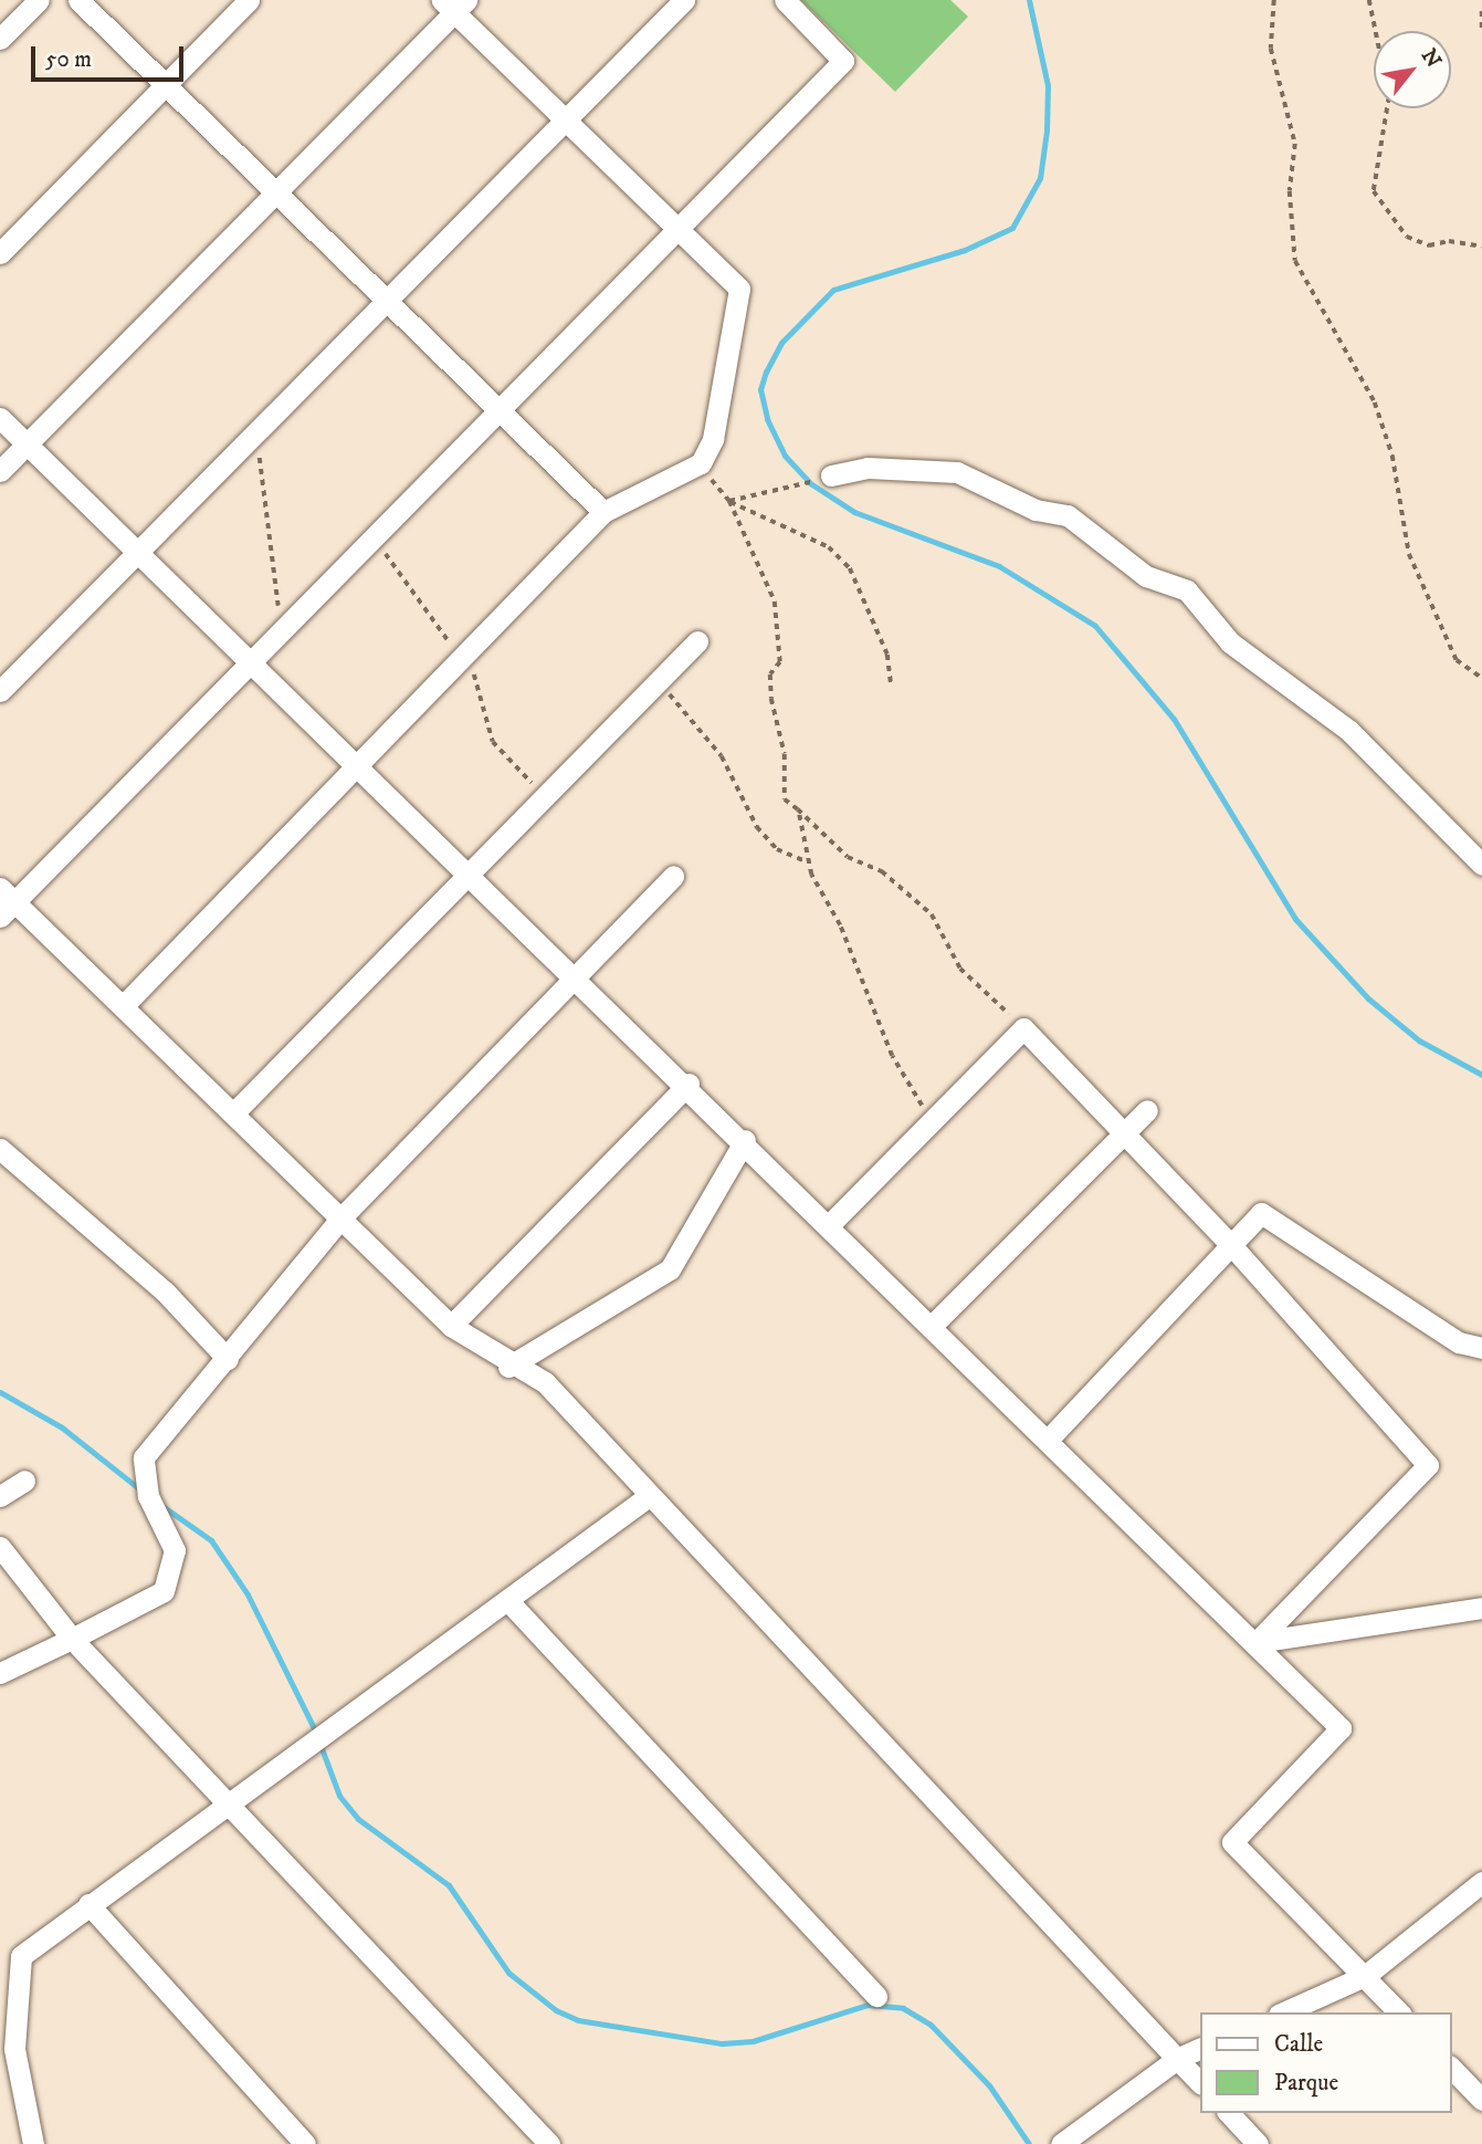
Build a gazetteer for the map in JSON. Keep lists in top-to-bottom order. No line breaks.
{"legend":["Calle","Parque"],"scale_bar":"50 m","north":"top right"}
